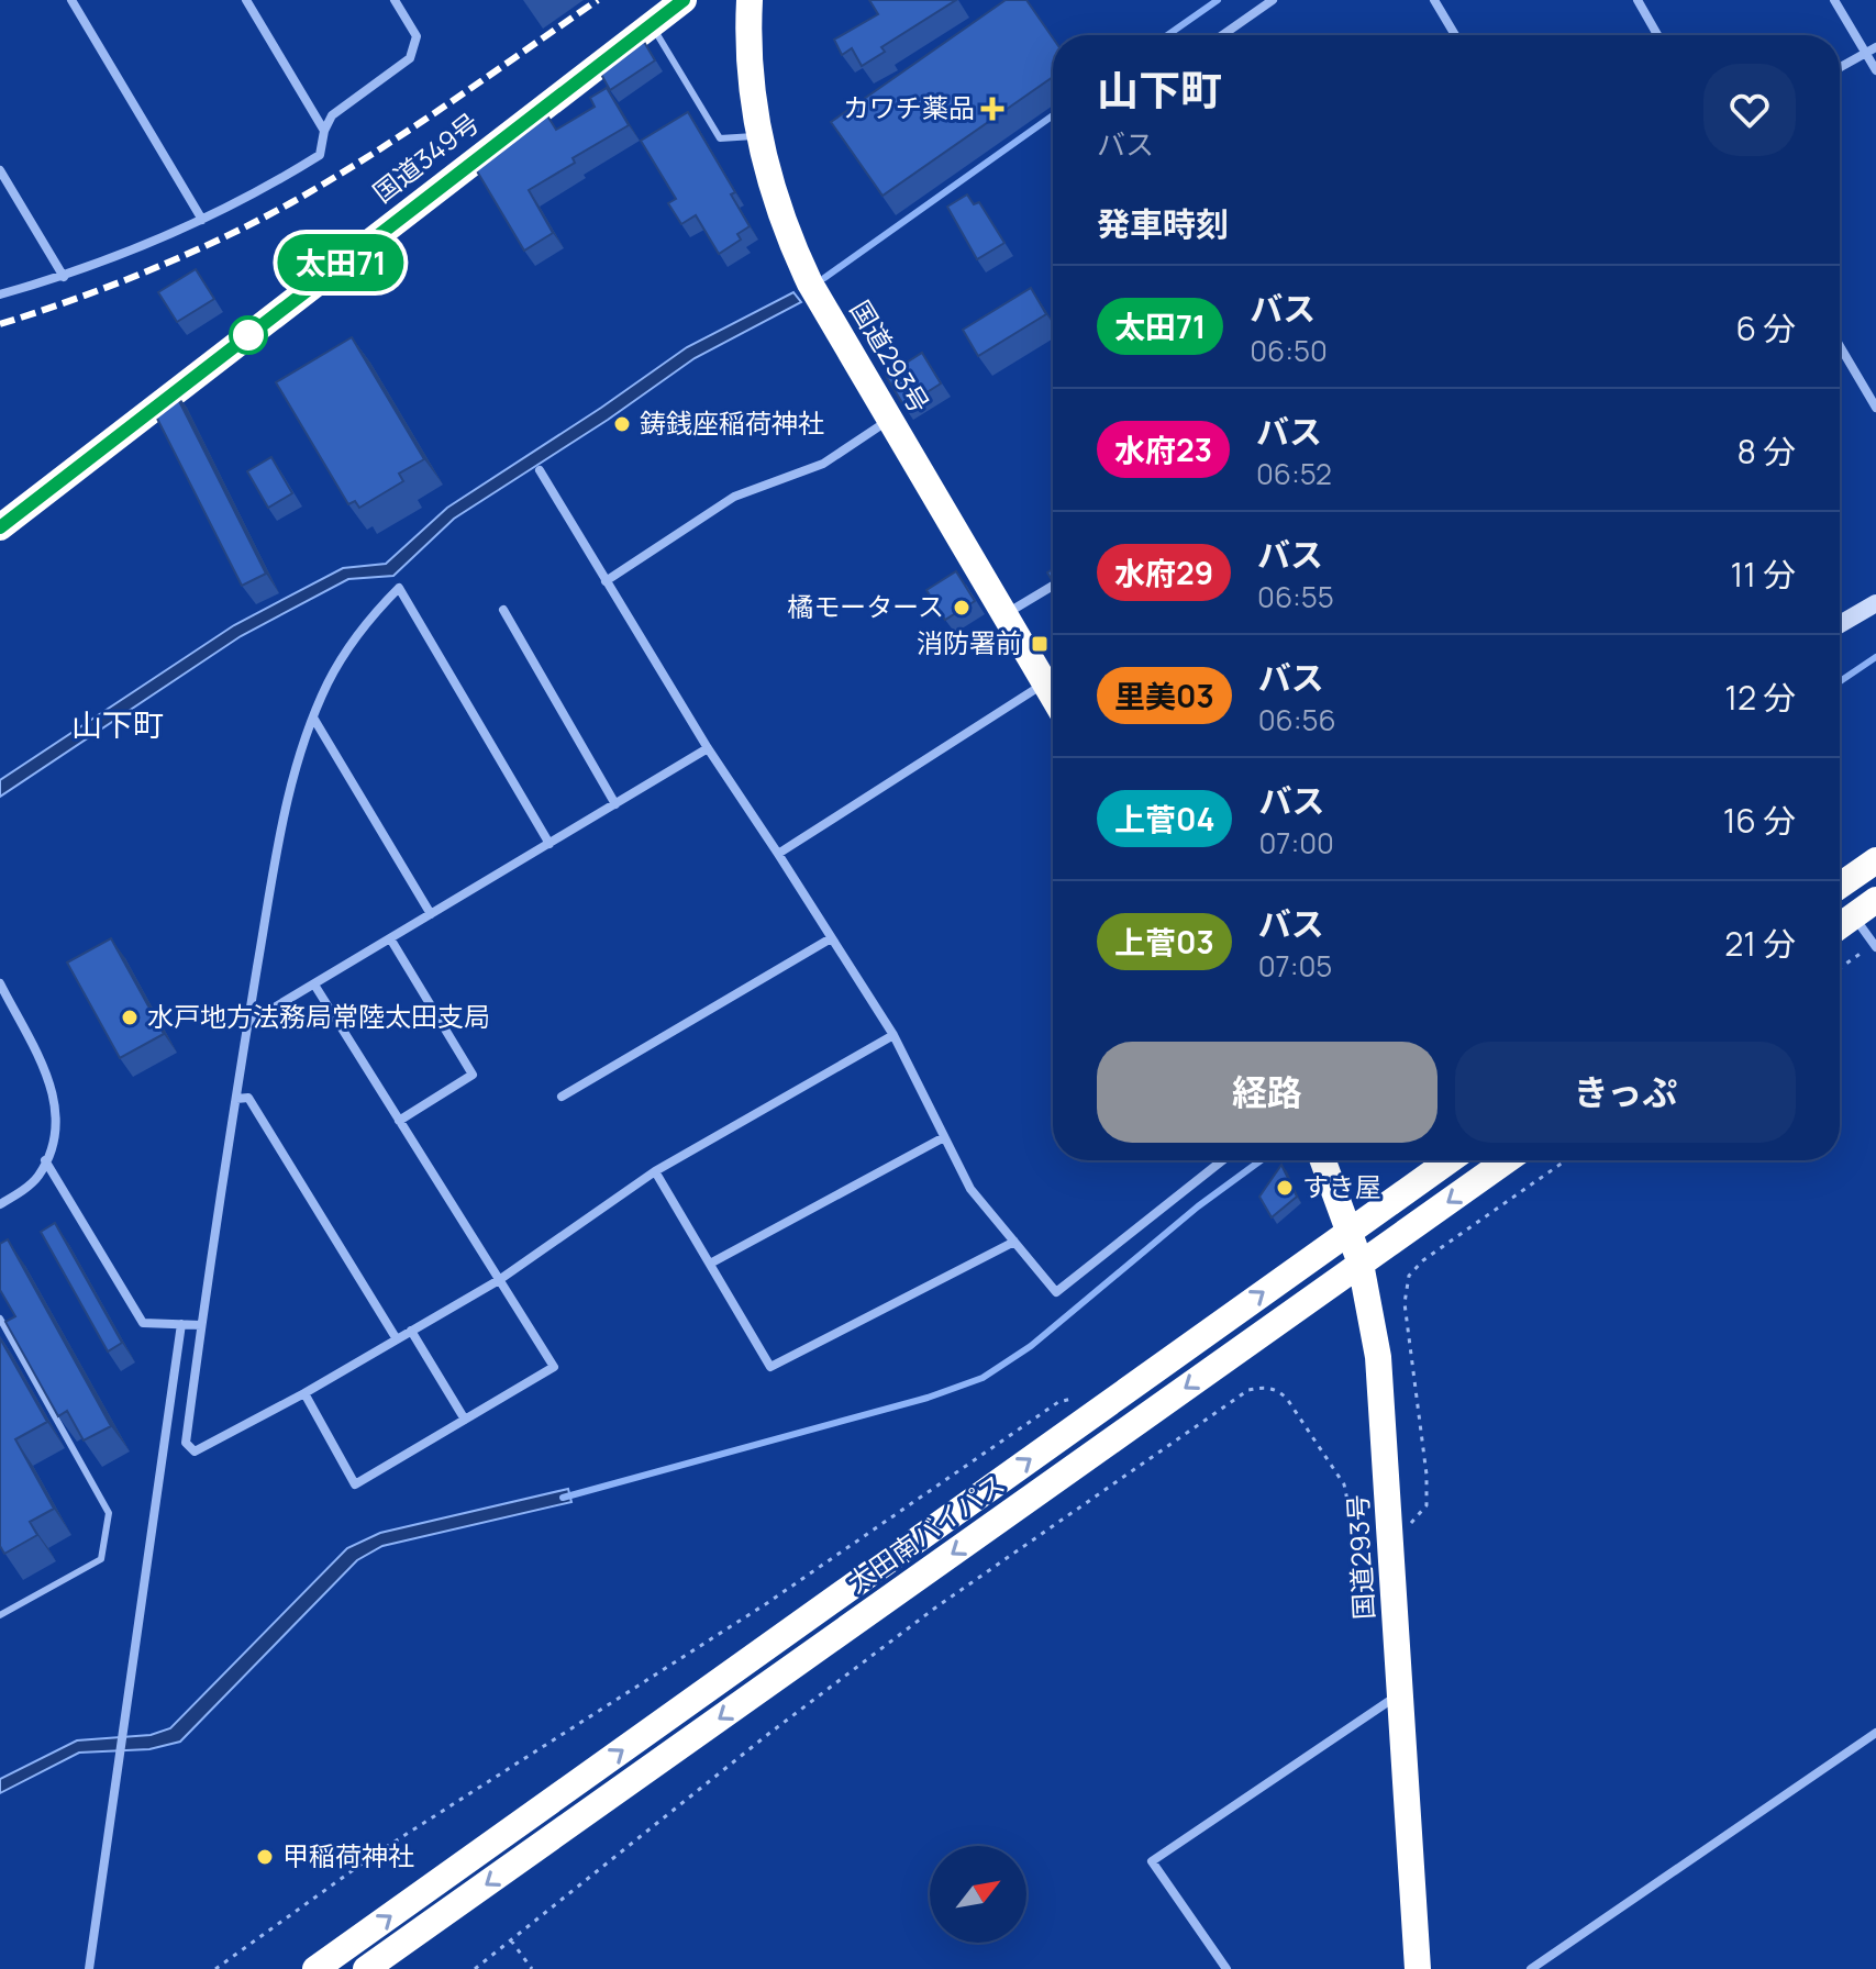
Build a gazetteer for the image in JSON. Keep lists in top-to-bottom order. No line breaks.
{"streets":{"highway":["国道349号","国道293号","太田南バイパス"]},"crossings":[["国道293号","太田南バイパス"]],"districts":["山下町"],"places":{"health":["カワチ薬品"],"other":["鋳銭座稲荷神社","橘モータース","水戸地方法務局常陸太田支局","すき屋","甲稲荷神社"],"transit":["消防署前"]},"lines":["bus line 太田71"],"north":"top right","page":{"on_map":"太田71","heading":[["山下町","バス"],"発車時刻"],"list":[{"mark":"太田71","name":"バス","note":"06:50","value":"6 分"},{"mark":"水府23","name":"バス","note":"06:52","value":"8 分"},{"mark":"水府29","name":"バス","note":"06:55","value":"11 分"},{"mark":"里美03","name":"バス","note":"06:56","value":"12 分"},{"mark":"上菅04","name":"バス","note":"07:00","value":"16 分"},{"mark":"上菅03","name":"バス","note":"07:05","value":"21 分"}],"buttons":["経路","きっぷ"]}}
